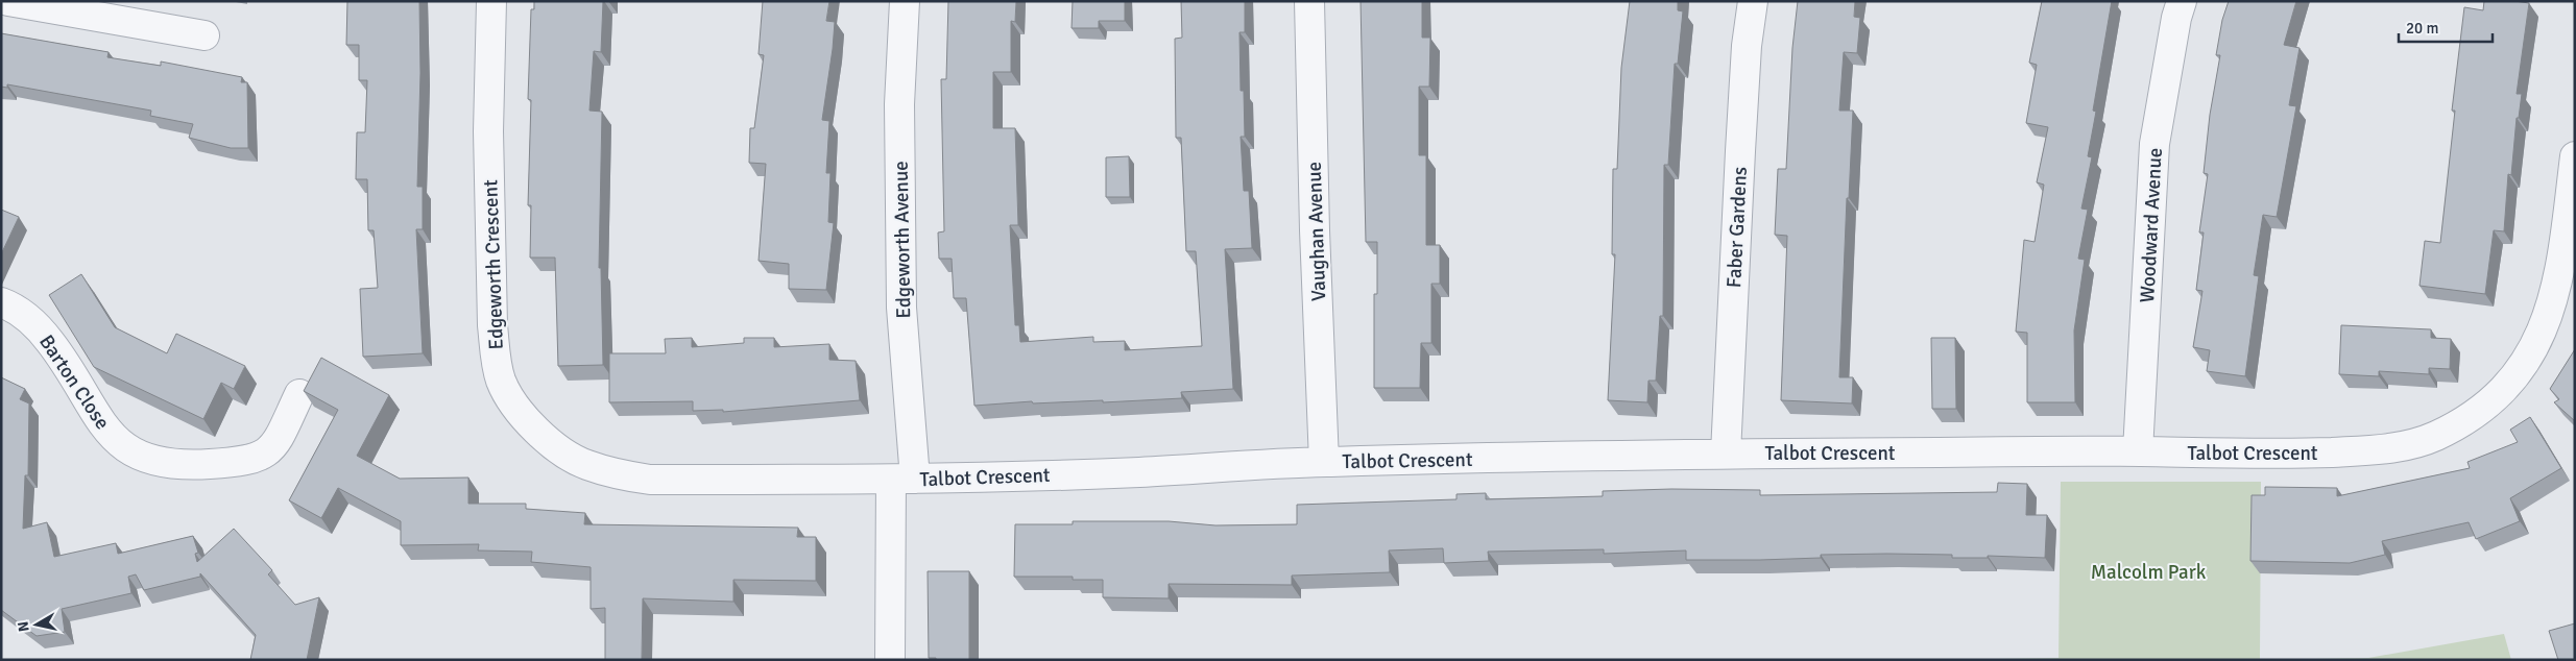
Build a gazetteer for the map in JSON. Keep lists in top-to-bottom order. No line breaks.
{"streets":{"street":["Woodward Avenue","Faber Gardens","Vaughan Avenue","Edgeworth Avenue","Edgeworth Crescent","Barton Close","Talbot Crescent"]},"crossings":[["Woodward Avenue","Talbot Crescent"],["Faber Gardens","Talbot Crescent"],["Vaughan Avenue","Talbot Crescent"],["Edgeworth Avenue","Edgeworth Crescent"],["Edgeworth Avenue","Talbot Crescent"],["Edgeworth Crescent","Talbot Crescent"]],"parks":["Malcolm Park"],"scale_bar":"20 m","north":"left"}
